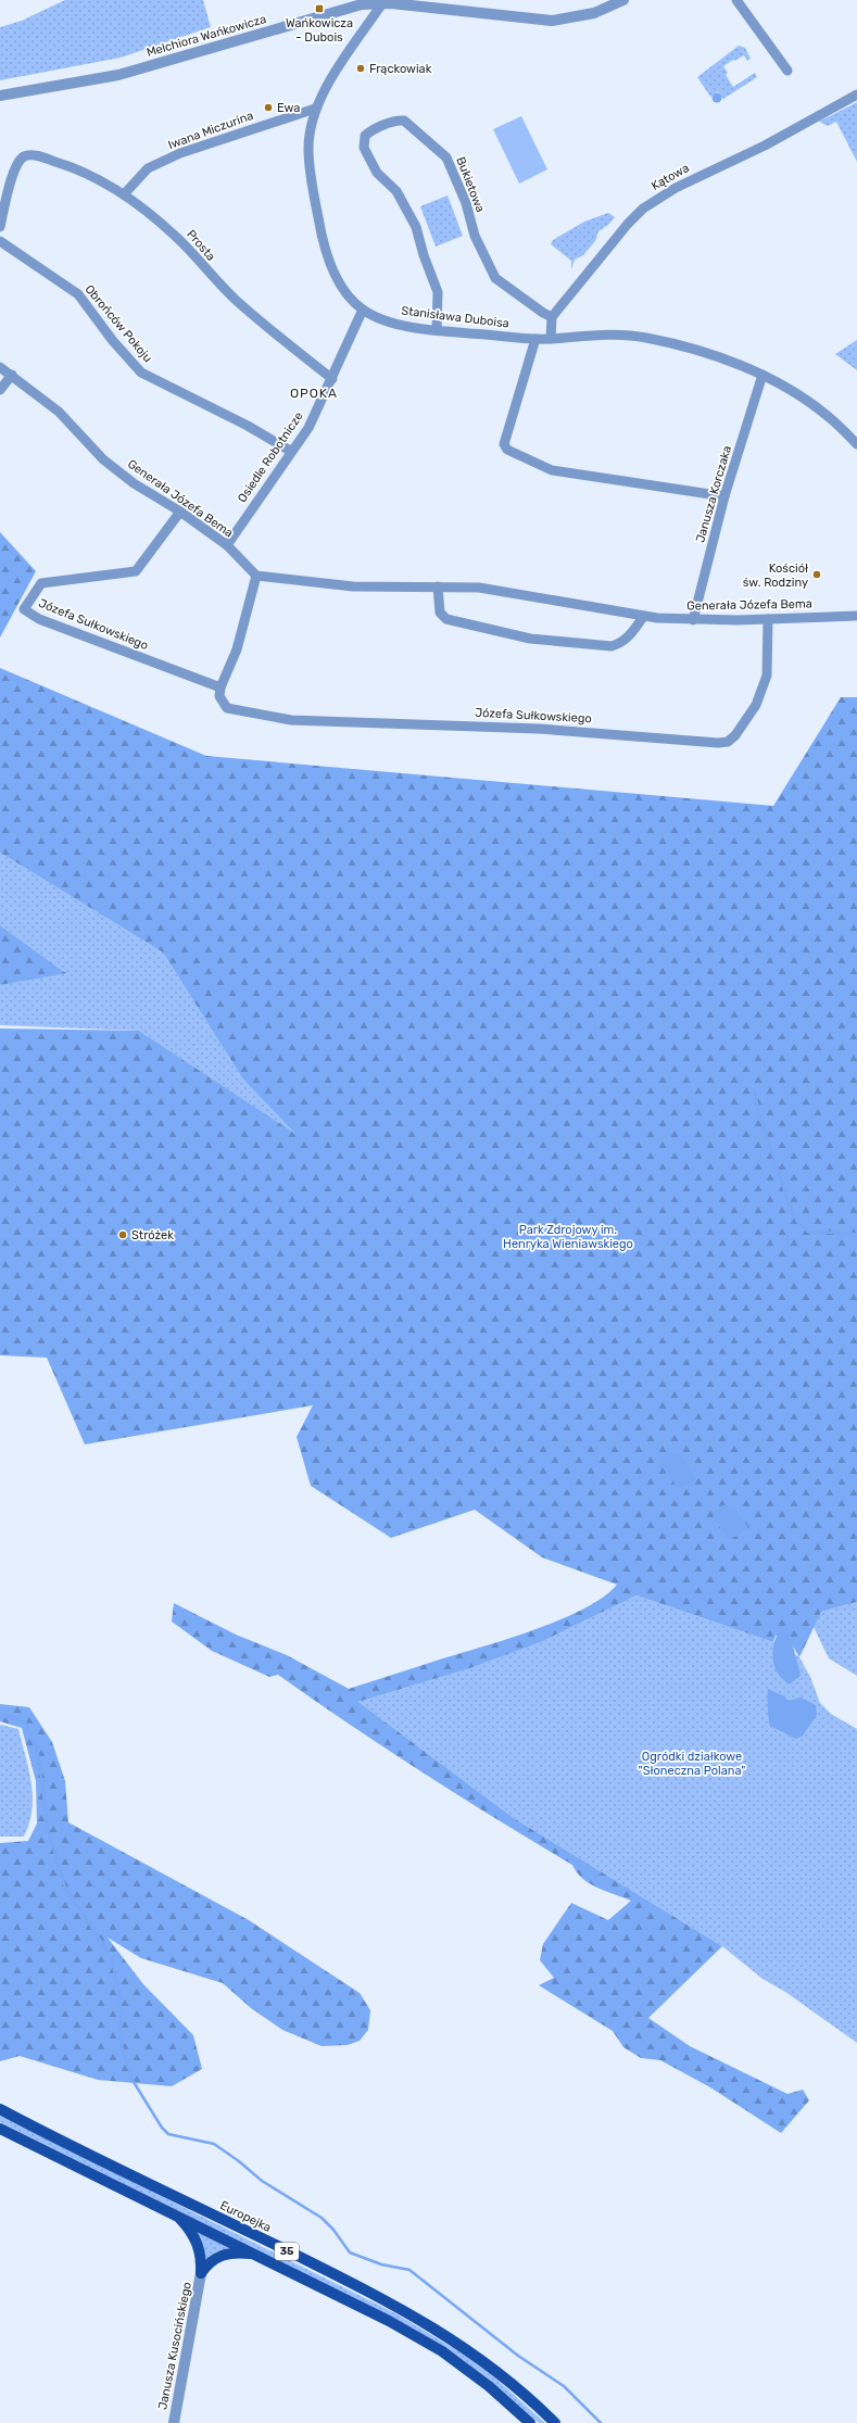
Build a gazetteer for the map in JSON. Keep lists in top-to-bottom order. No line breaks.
{"streets":{"main road":["Europejka","35"],"street":["Melchiora Wańkowicza","Iwana Miczurina","Kątowa","Bukietowa","Prosta","Stanisława Duboisa","Obrońców Pokoju","Osiedle Robotnicze","Janusza Korczaka","Generała Józefa Bema","Józefa Sułkowskiego","Janusza Kusocińskiego"]},"crossings":[["Melchiora Wańkowicza","Stanisława Duboisa"],["Iwana Miczurina","Prosta"],["Iwana Miczurina","Stanisława Duboisa"],["Kątowa","Bukietowa"],["Bukietowa","Stanisława Duboisa"],["Prosta","Osiedle Robotnicze"],["Stanisława Duboisa","Osiedle Robotnicze"],["Stanisława Duboisa","Janusza Korczaka"],["Obrońców Pokoju","Osiedle Robotnicze"],["Osiedle Robotnicze","Generała Józefa Bema"],["Janusza Korczaka","Generała Józefa Bema"],["Generała Józefa Bema","Józefa Sułkowskiego"]],"districts":["OPOKA"],"parks":["Park Zdrojowy im. Henryka Wieniawskiego","Ogródki działkowe \"Słoneczna Polana\""],"places":{"transit":["Wańkowicza - Dubois"],"other":["Frąckowiak","Ewa","Kościół św. Rodziny","Stróżek"]}}
